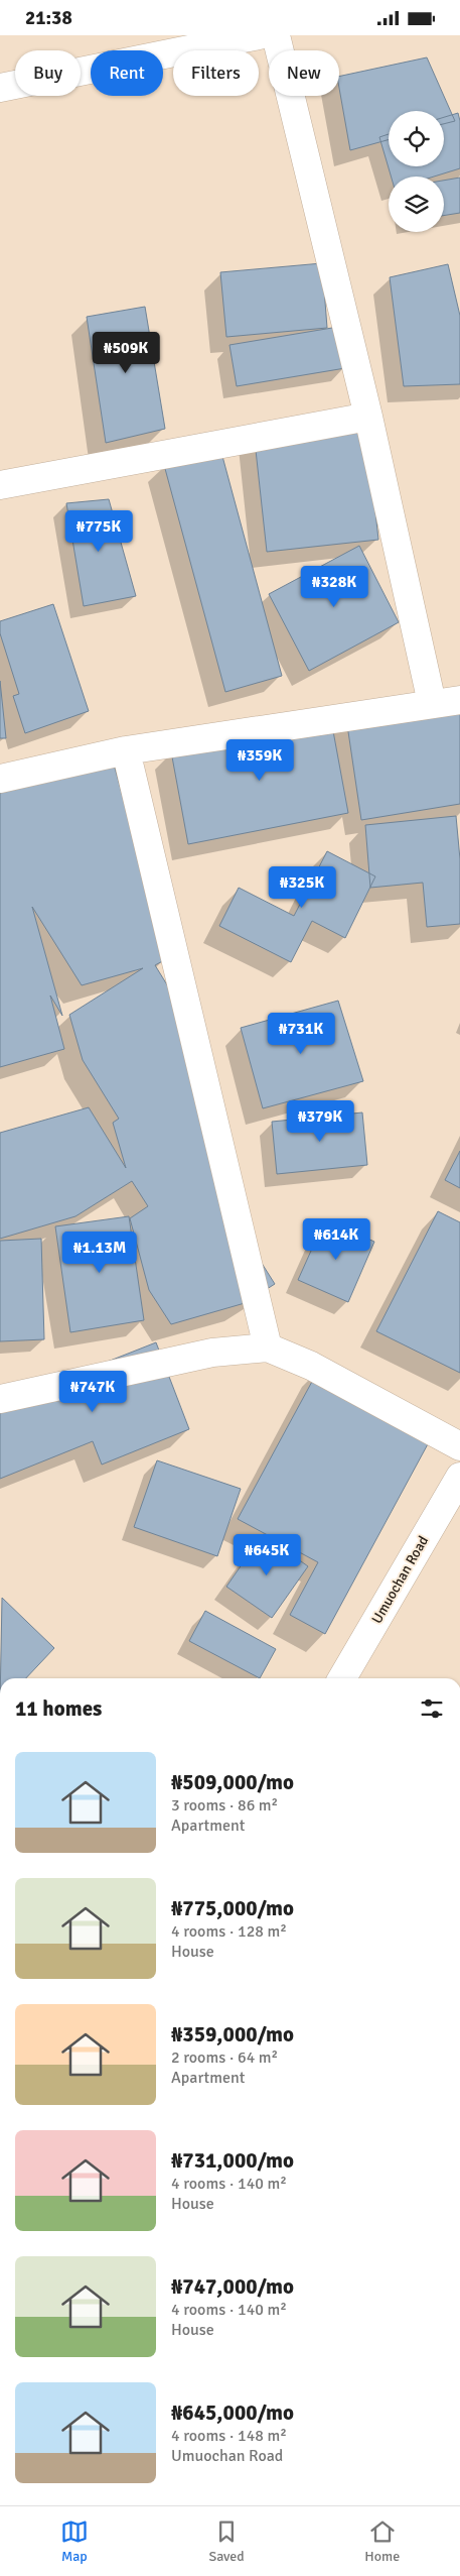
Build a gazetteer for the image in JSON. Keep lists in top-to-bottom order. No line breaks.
{"streets":{"street":["Umuochan Road"]},"page":{"status":"21:38","chip":["Buy","Rent","Filters","New"],"price":["₦509K","₦775K","₦328K","₦359K","₦325K","₦731K","₦379K","₦614K","₦1.13M","₦747K","₦645K"],"heading":"11 homes","list":[{"name":"₦509,000/mo","note":"3 rooms · 86 m² · Apartment"},{"name":"₦775,000/mo","note":"4 rooms · 128 m² · House"},{"name":"₦359,000/mo","note":"2 rooms · 64 m² · Apartment"},{"name":"₦731,000/mo","note":"4 rooms · 140 m² · House"},{"name":"₦747,000/mo","note":"4 rooms · 140 m² · House"},{"name":"₦645,000/mo","note":"4 rooms · 148 m² · Umuochan Road"}],"tabs":["Map","Saved","Home"]}}
